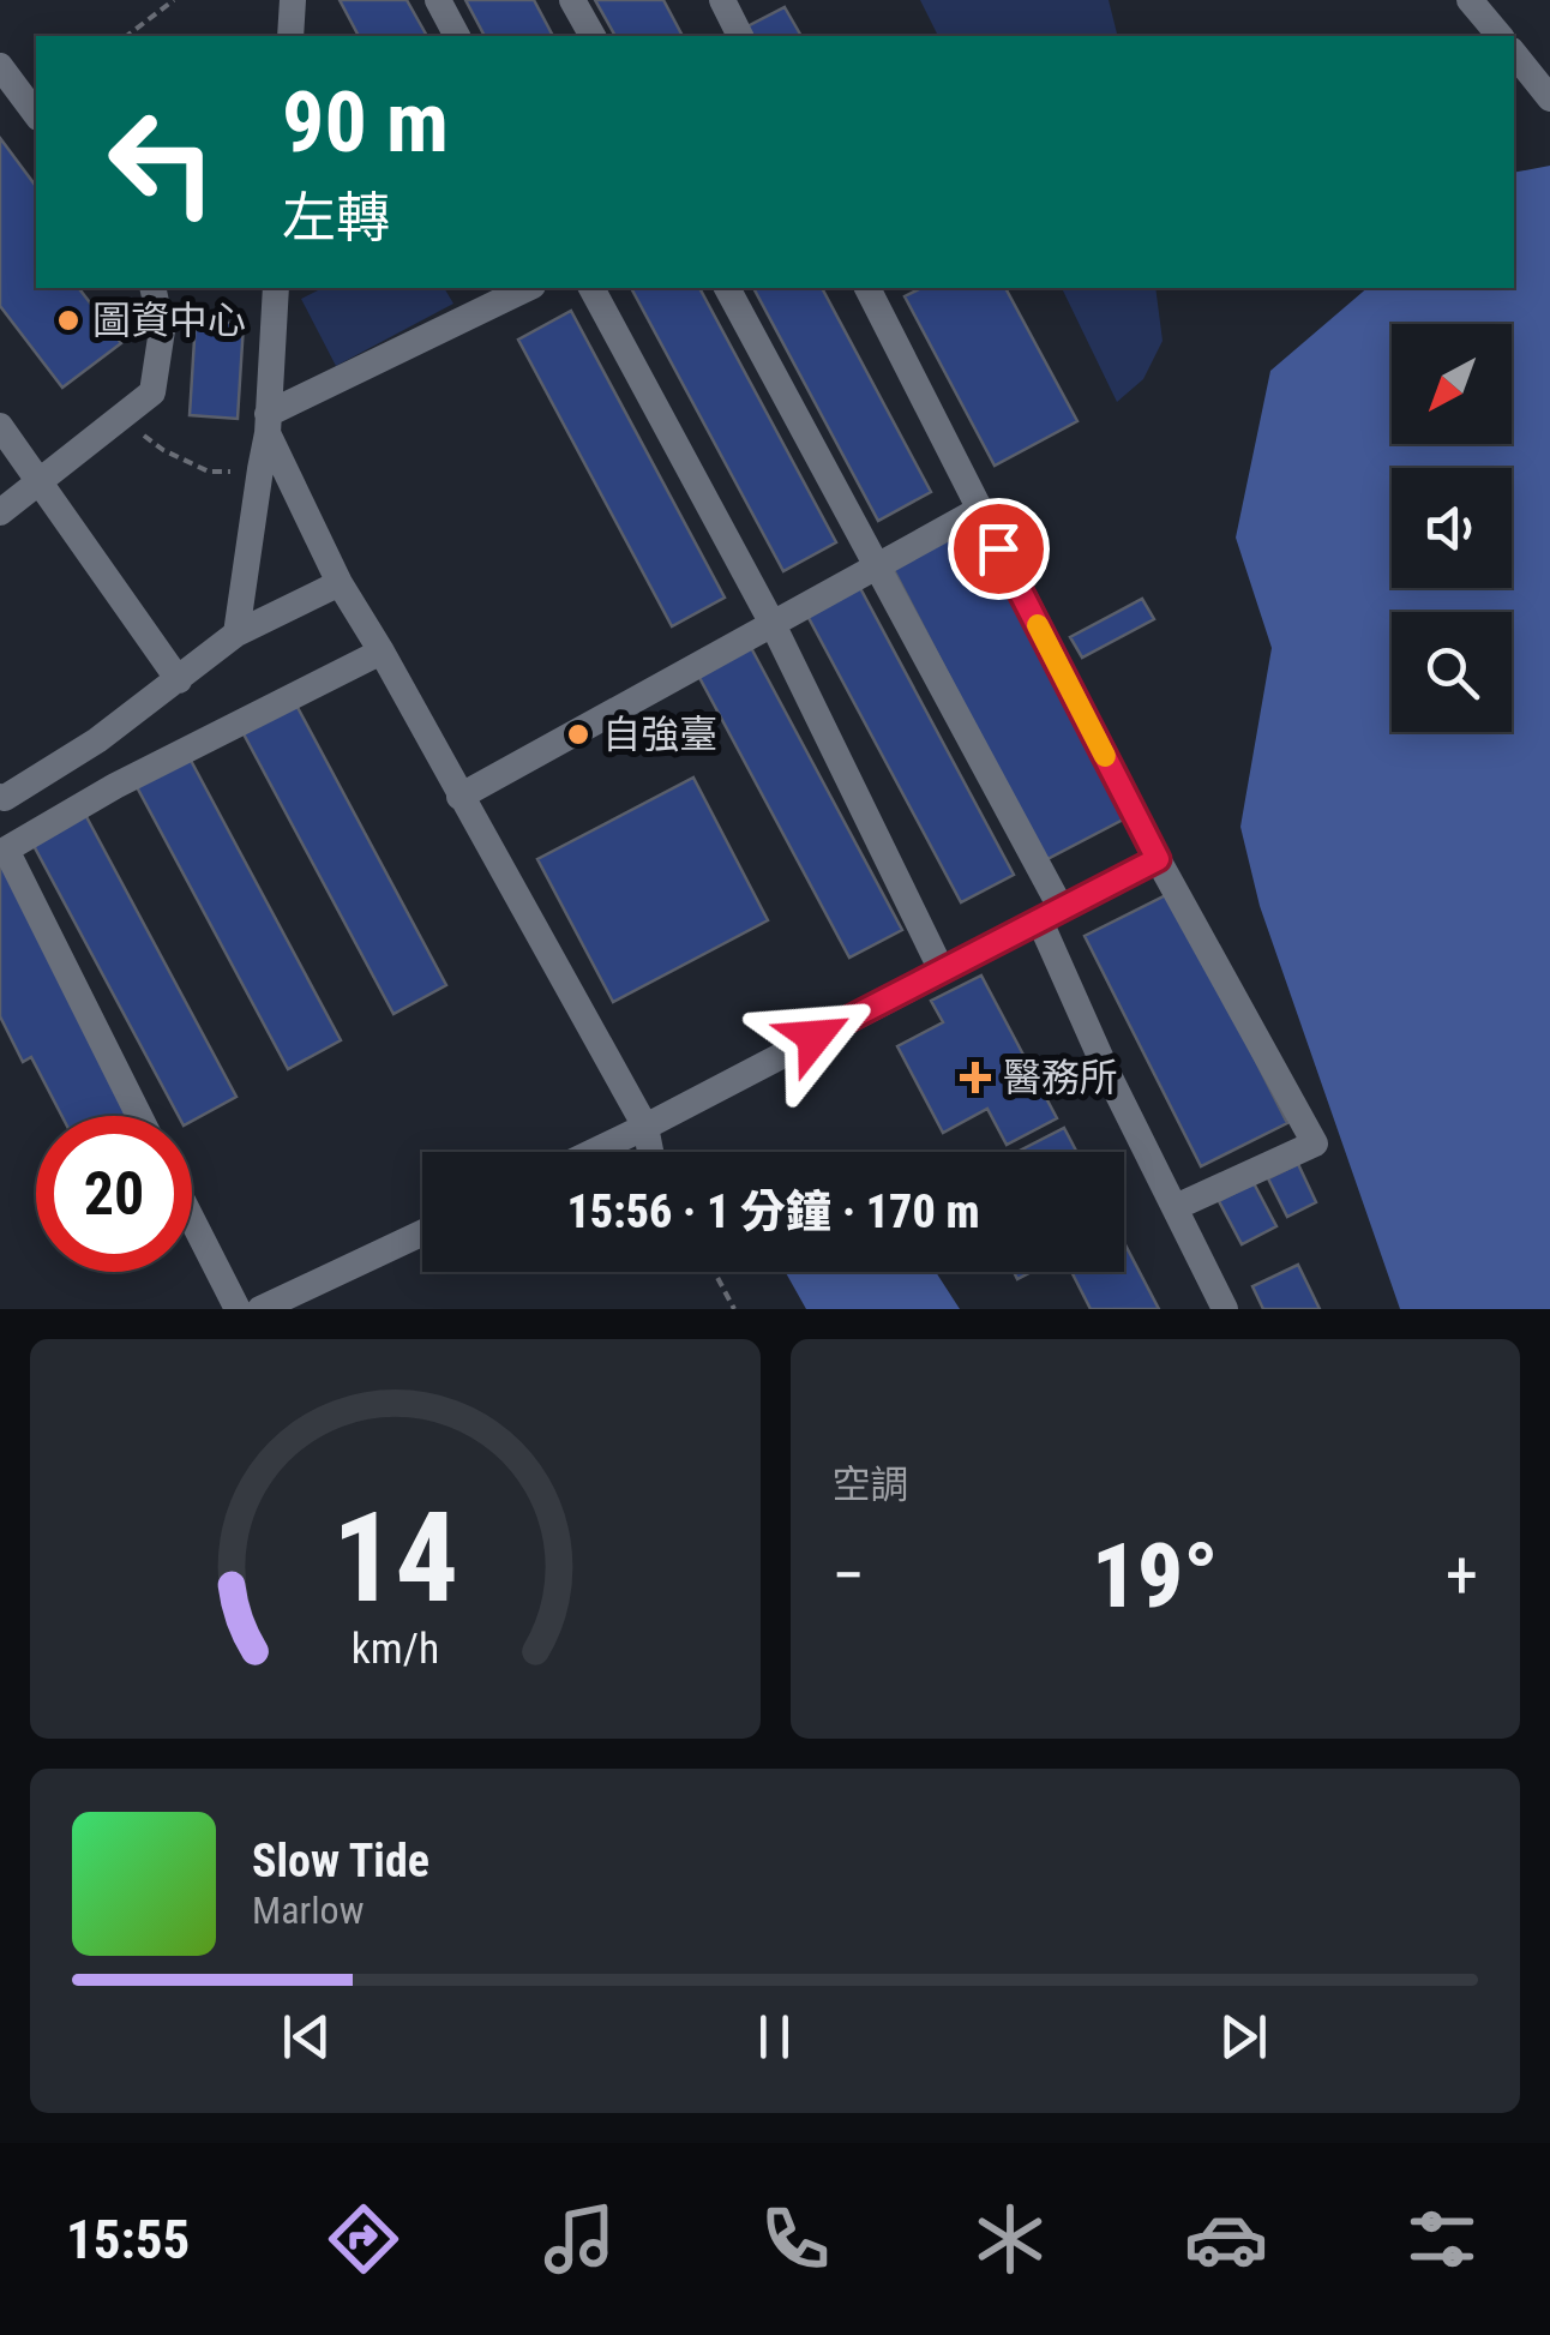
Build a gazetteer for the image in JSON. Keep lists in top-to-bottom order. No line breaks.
{"places":{"other":["圖資中心","自強臺"],"health":["醫務所"]},"north":"bottom left","page":{"turn":["90 m","左轉"],"limit":"20","trip":"15:56 · 1 分鐘 · 170 m","tile":"空調","heat":["−","19°","+"],"song":["Slow Tide","Marlow"],"tabs":"15:55","gauge":["14","km/h"]}}
